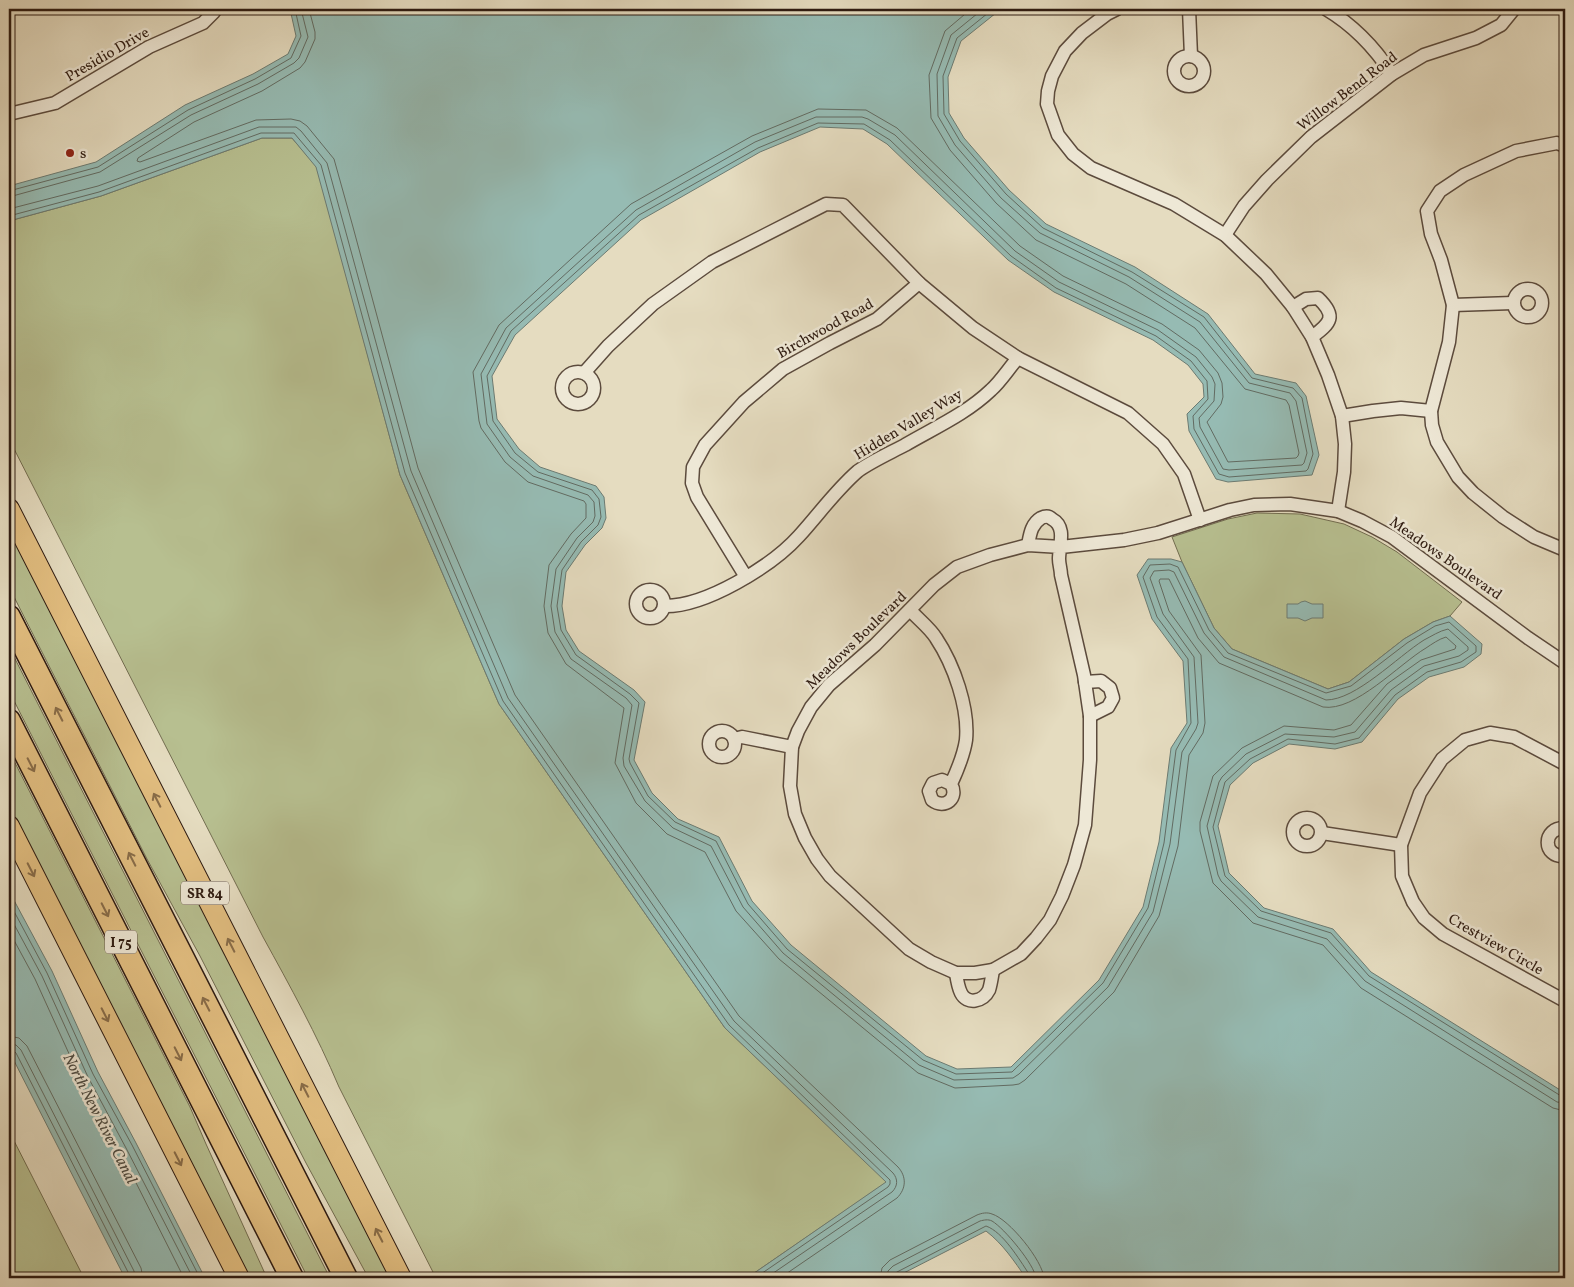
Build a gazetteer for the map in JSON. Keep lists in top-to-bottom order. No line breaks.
{"streets":{"highway":["I 75"],"main road":["SR 84"],"street":["Presidio Drive","Willow Bend Road","Birchwood Road","Hidden Valley Way","Meadows Boulevard","Crestview Circle"]},"crossings":[["Birchwood Road","Hidden Valley Way"]],"water":["North New River Canal"],"places":["s"]}
